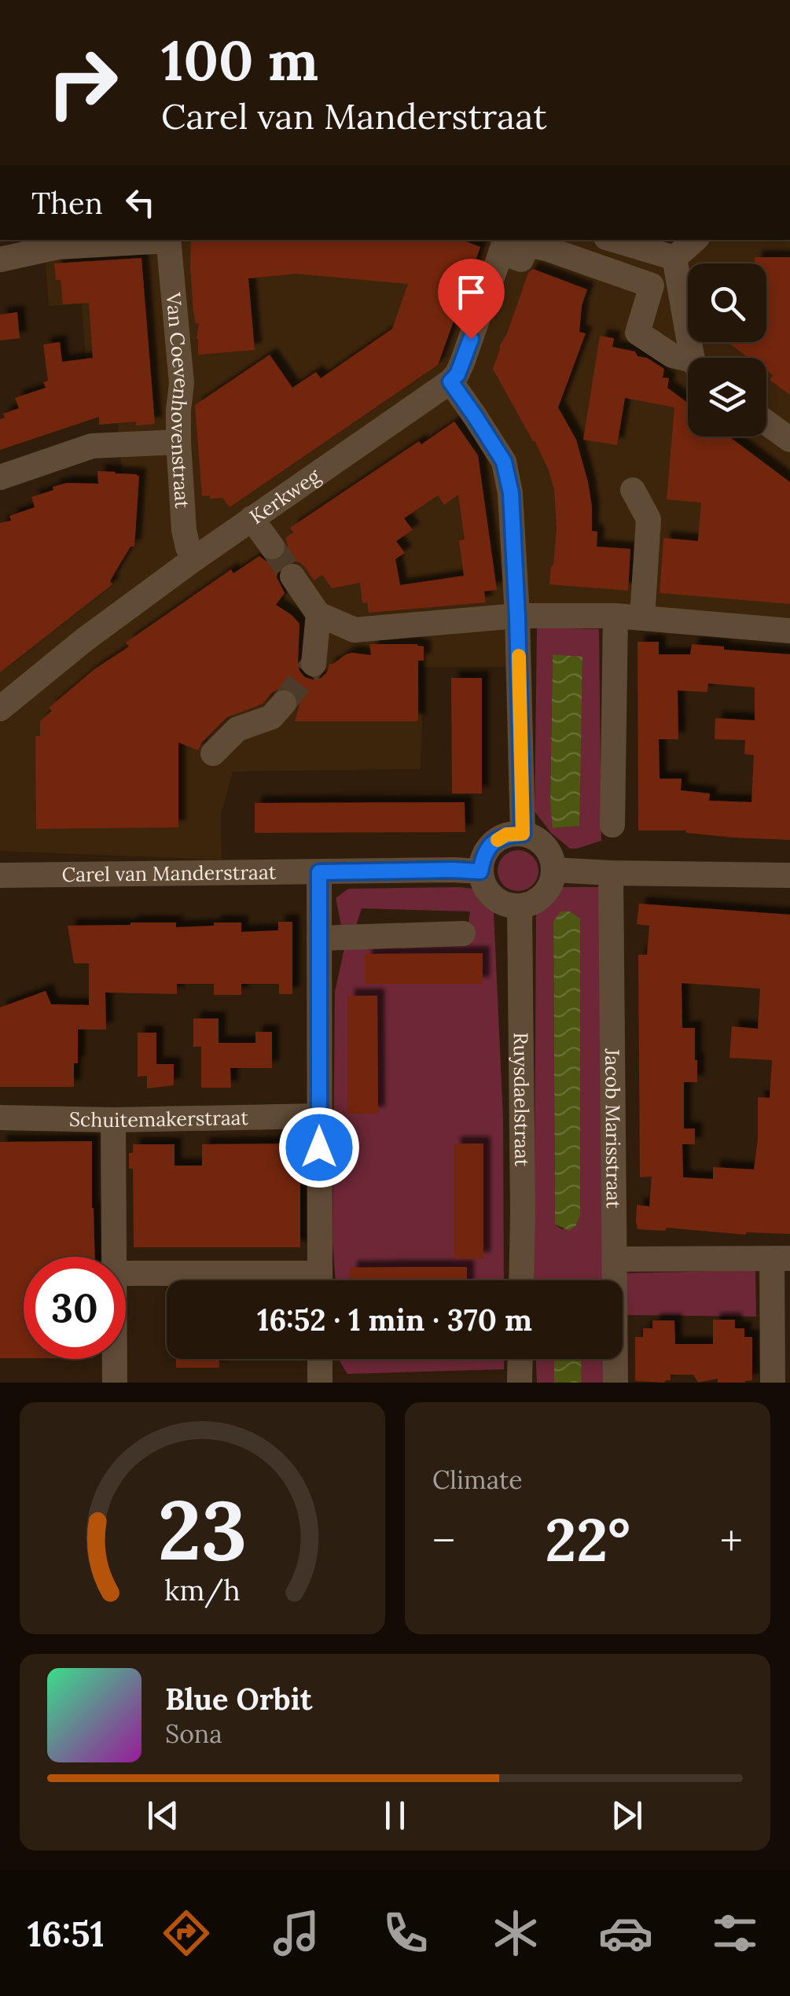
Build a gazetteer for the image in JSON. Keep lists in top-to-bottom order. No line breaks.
{"streets":{"street":["Van Coevenhovenstraat","Kerkweg","Carel van Manderstraat","Ruysdaelstraat","Schuitemakerstraat","Jacob Marisstraat"]},"crossings":[["Van Coevenhovenstraat","Kerkweg"],["Carel van Manderstraat","Ruysdaelstraat"]],"page":{"turn":["100 m","Carel van Manderstraat"],"then":"Then","limit":"30","trip":"16:52 · 1 min · 370 m","tile":"Climate","heat":["−","22°","+"],"song":["Blue Orbit","Sona"],"tabs":"16:51","gauge":["23","km/h"]}}
